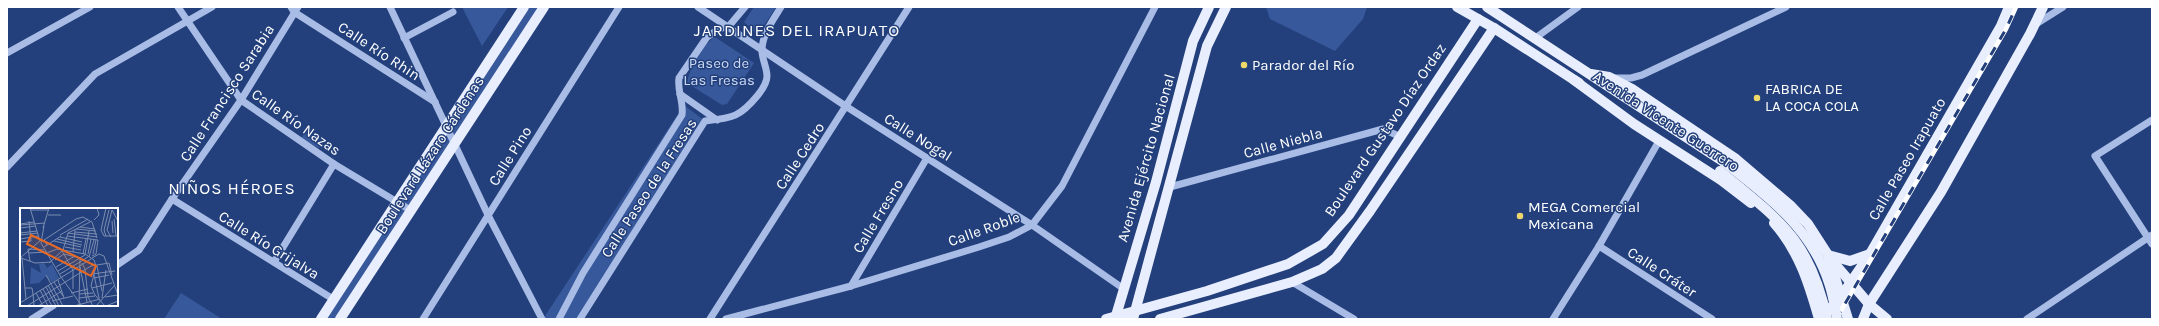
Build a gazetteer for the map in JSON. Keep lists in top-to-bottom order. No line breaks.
{"streets":{"main road":["Avenida Vicente Guerrero","Boulevard Gustavo Díaz Ordaz","Boulevard Lázaro Cárdenas","Avenida Ejército Nacional","Calle Paseo Irapuato"],"street":["Calle Río Rhin","Calle Francisco Sarabia","Calle Río Nazas","Calle Nogal","Calle Niebla","Calle Pino","Calle Cedro","Calle Paseo de la Fresas","Calle Fresno","Calle Roble","Calle Río Grijalva","Calle Cráter"]},"crossings":[["Calle Río Rhin","Calle Francisco Sarabia"],["Calle Francisco Sarabia","Calle Río Nazas"],["Calle Francisco Sarabia","Calle Río Grijalva"],["Avenida Vicente Guerrero","Boulevard Gustavo Díaz Ordaz"],["Calle Río Nazas","Boulevard Lázaro Cárdenas"],["Boulevard Gustavo Díaz Ordaz","Calle Niebla"],["Boulevard Gustavo Díaz Ordaz","Avenida Ejército Nacional"],["Calle Nogal","Calle Cedro"],["Calle Nogal","Avenida Ejército Nacional"],["Calle Nogal","Calle Paseo de la Fresas"],["Calle Nogal","Calle Fresno"],["Calle Nogal","Calle Roble"],["Calle Niebla","Avenida Ejército Nacional"],["Boulevard Lázaro Cárdenas","Calle Río Grijalva"],["Calle Fresno","Calle Roble"]],"districts":["JARDINES DEL IRAPUATO","NIÑOS HÉROES"],"parks":["Paseo de Las Fresas"],"places":["Parador del Río","FABRICA DE LA COCA COLA","MEGA Comercial Mexicana"]}
